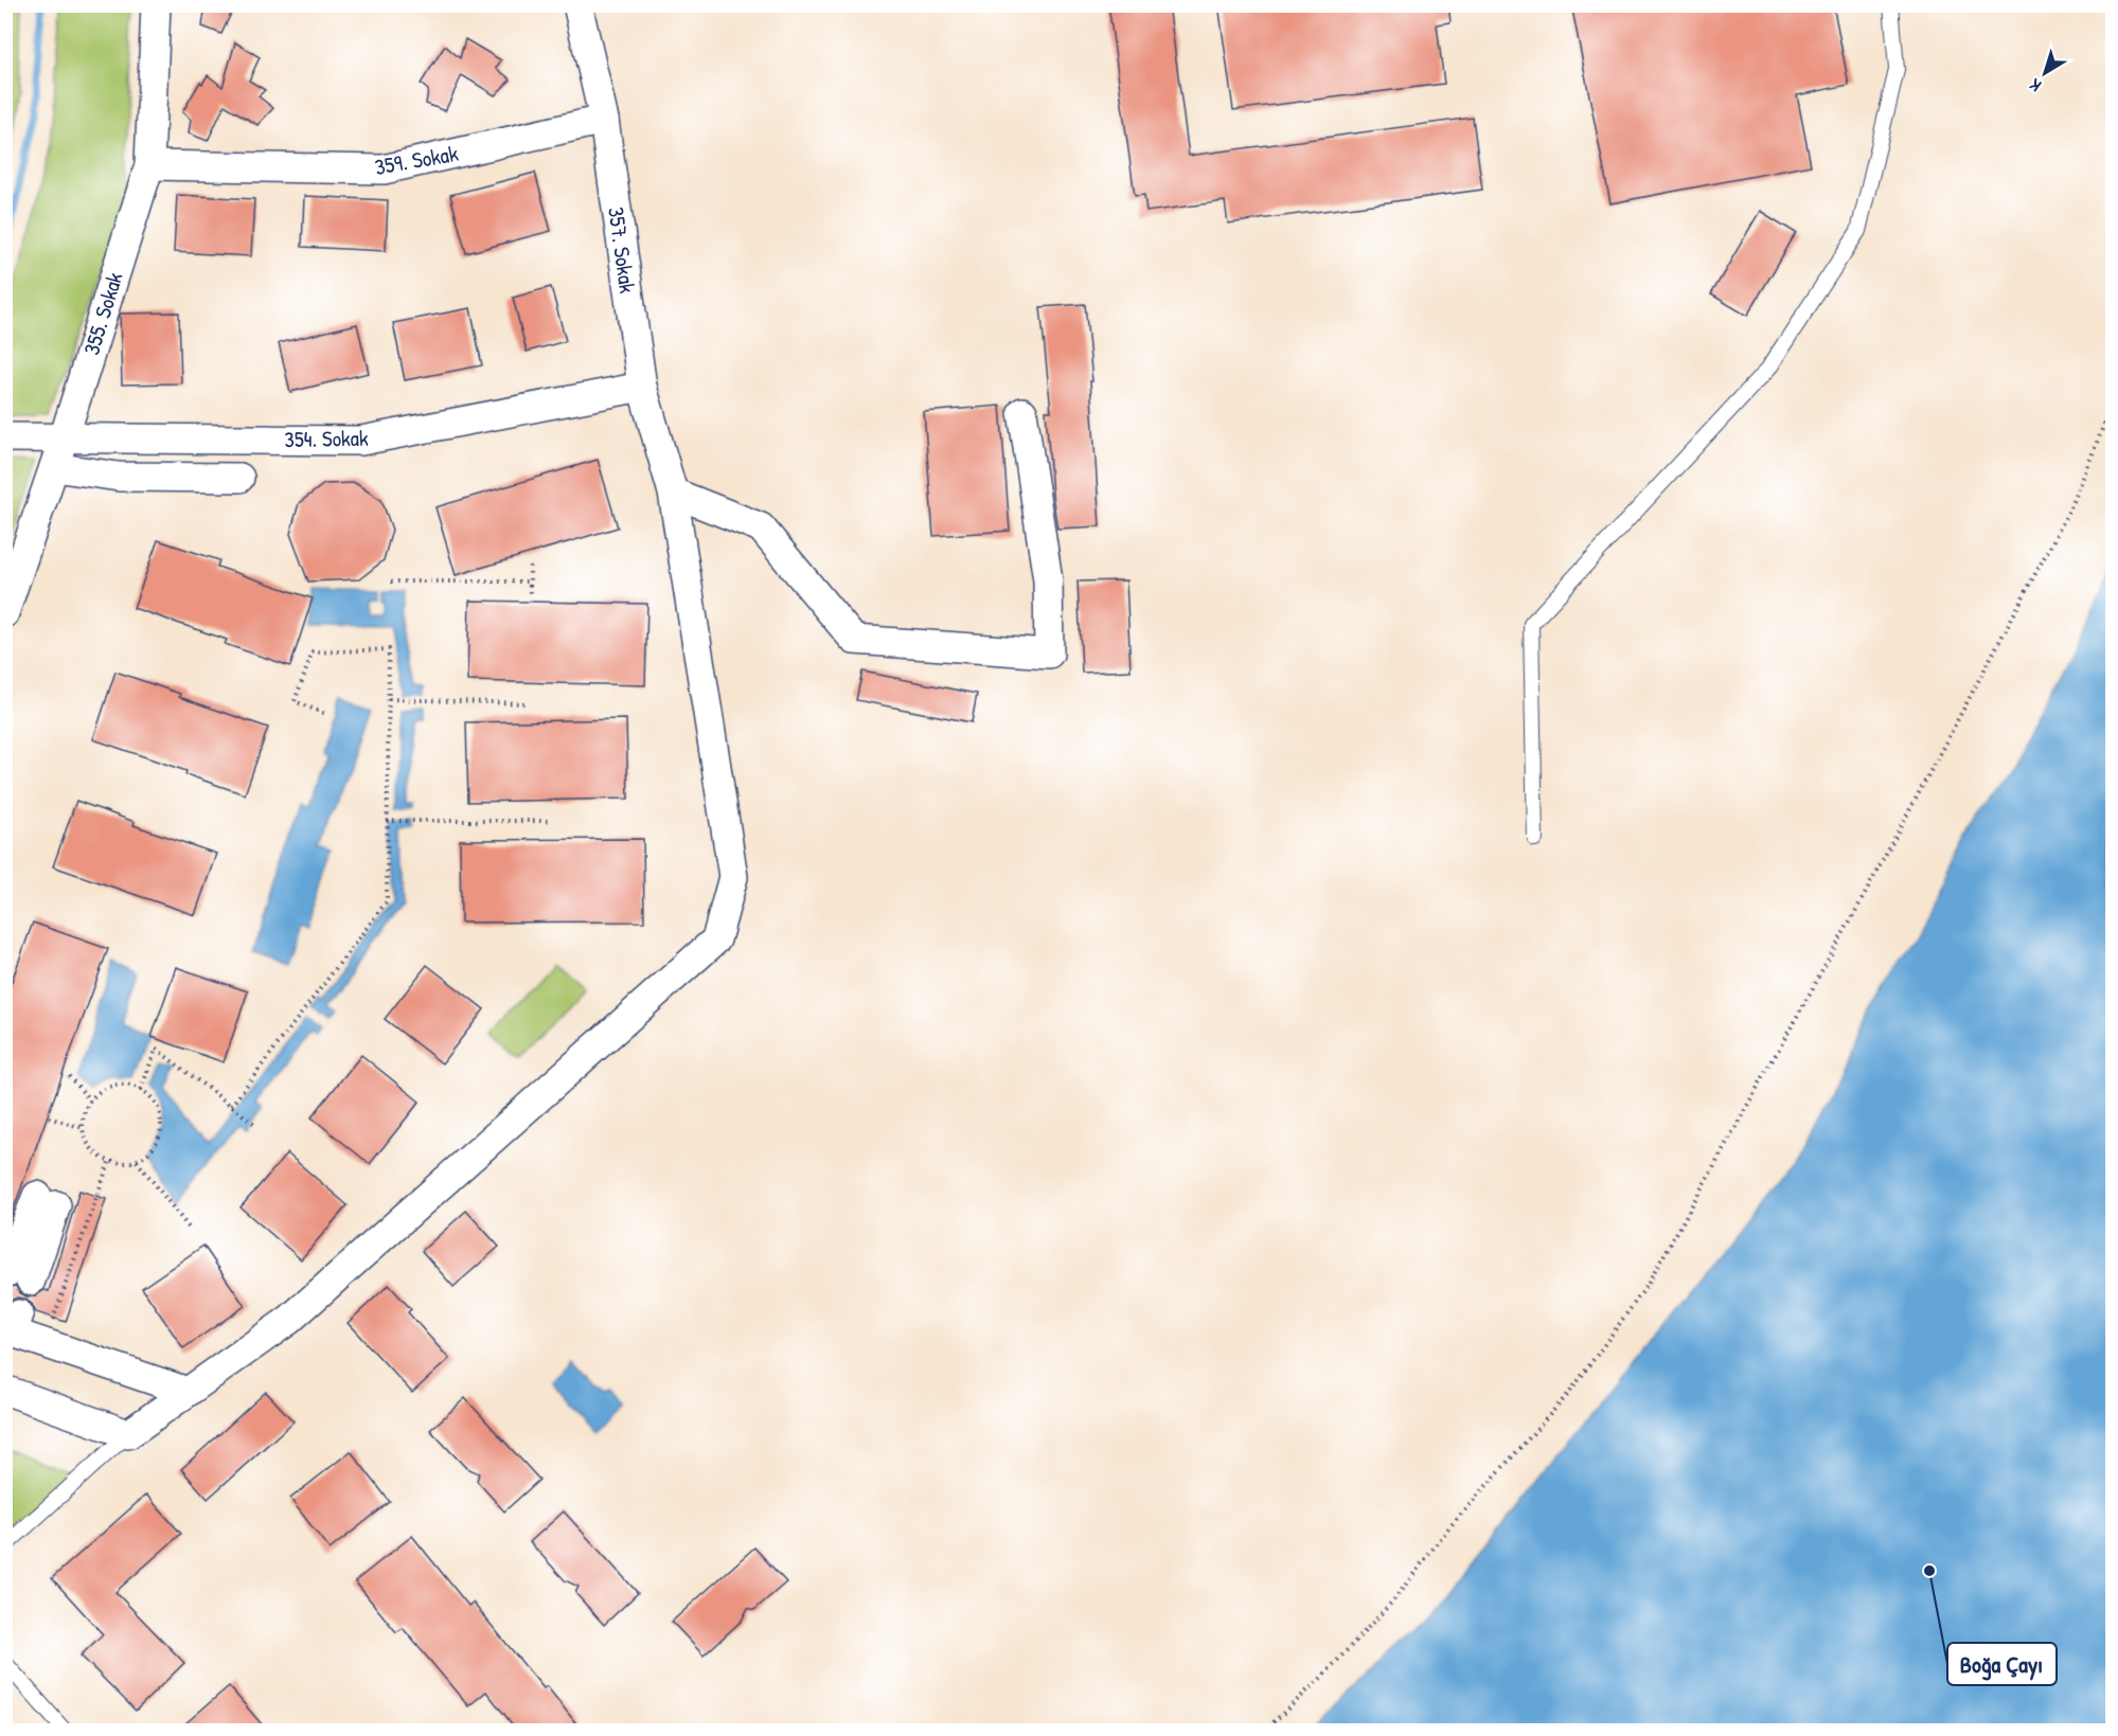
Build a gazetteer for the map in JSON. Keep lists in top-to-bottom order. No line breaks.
{"streets":{"street":["359. Sokak","357. Sokak","355. Sokak","354. Sokak"]},"crossings":[["359. Sokak","357. Sokak"],["359. Sokak","355. Sokak"],["357. Sokak","354. Sokak"],["355. Sokak","354. Sokak"]],"places":["Boğa Çayı"],"north":"bottom left"}
